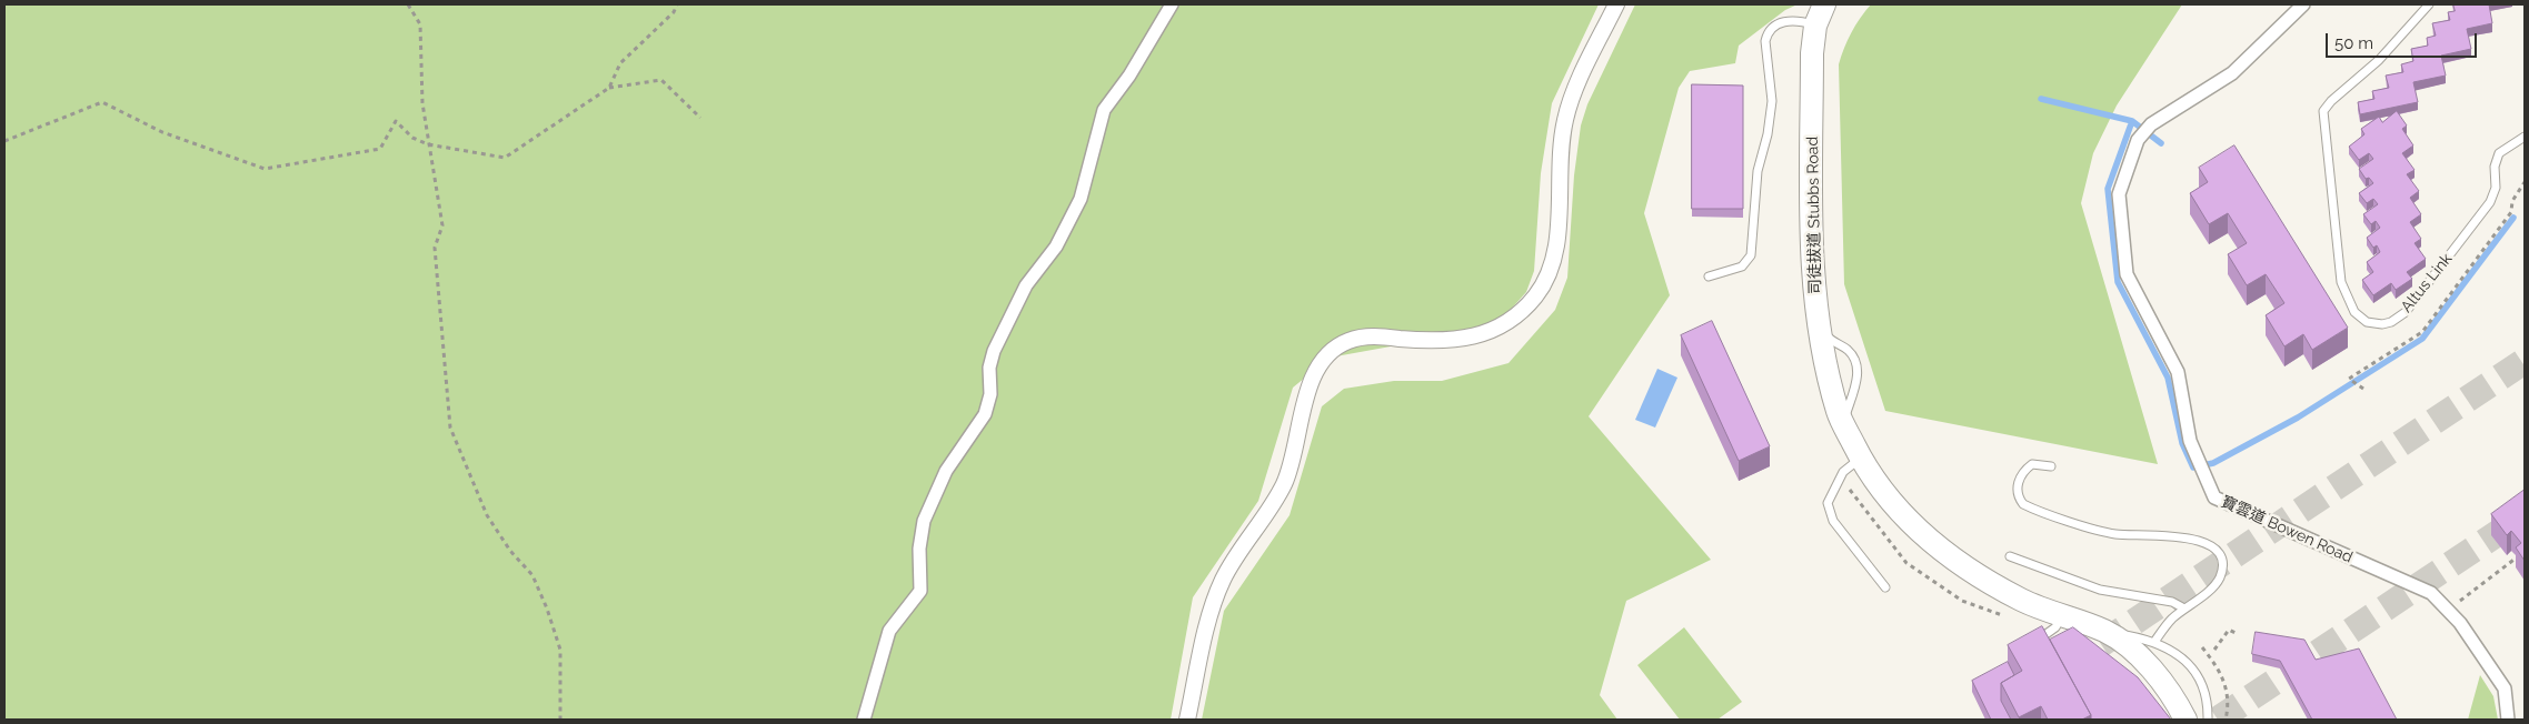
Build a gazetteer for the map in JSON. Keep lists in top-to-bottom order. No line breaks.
{"streets":{"main road":["司徒拔道 Stubbs Road"],"street":["寶雲道 Bowen Road"],"lane":["Altus Link"]},"scale_bar":"50 m"}
